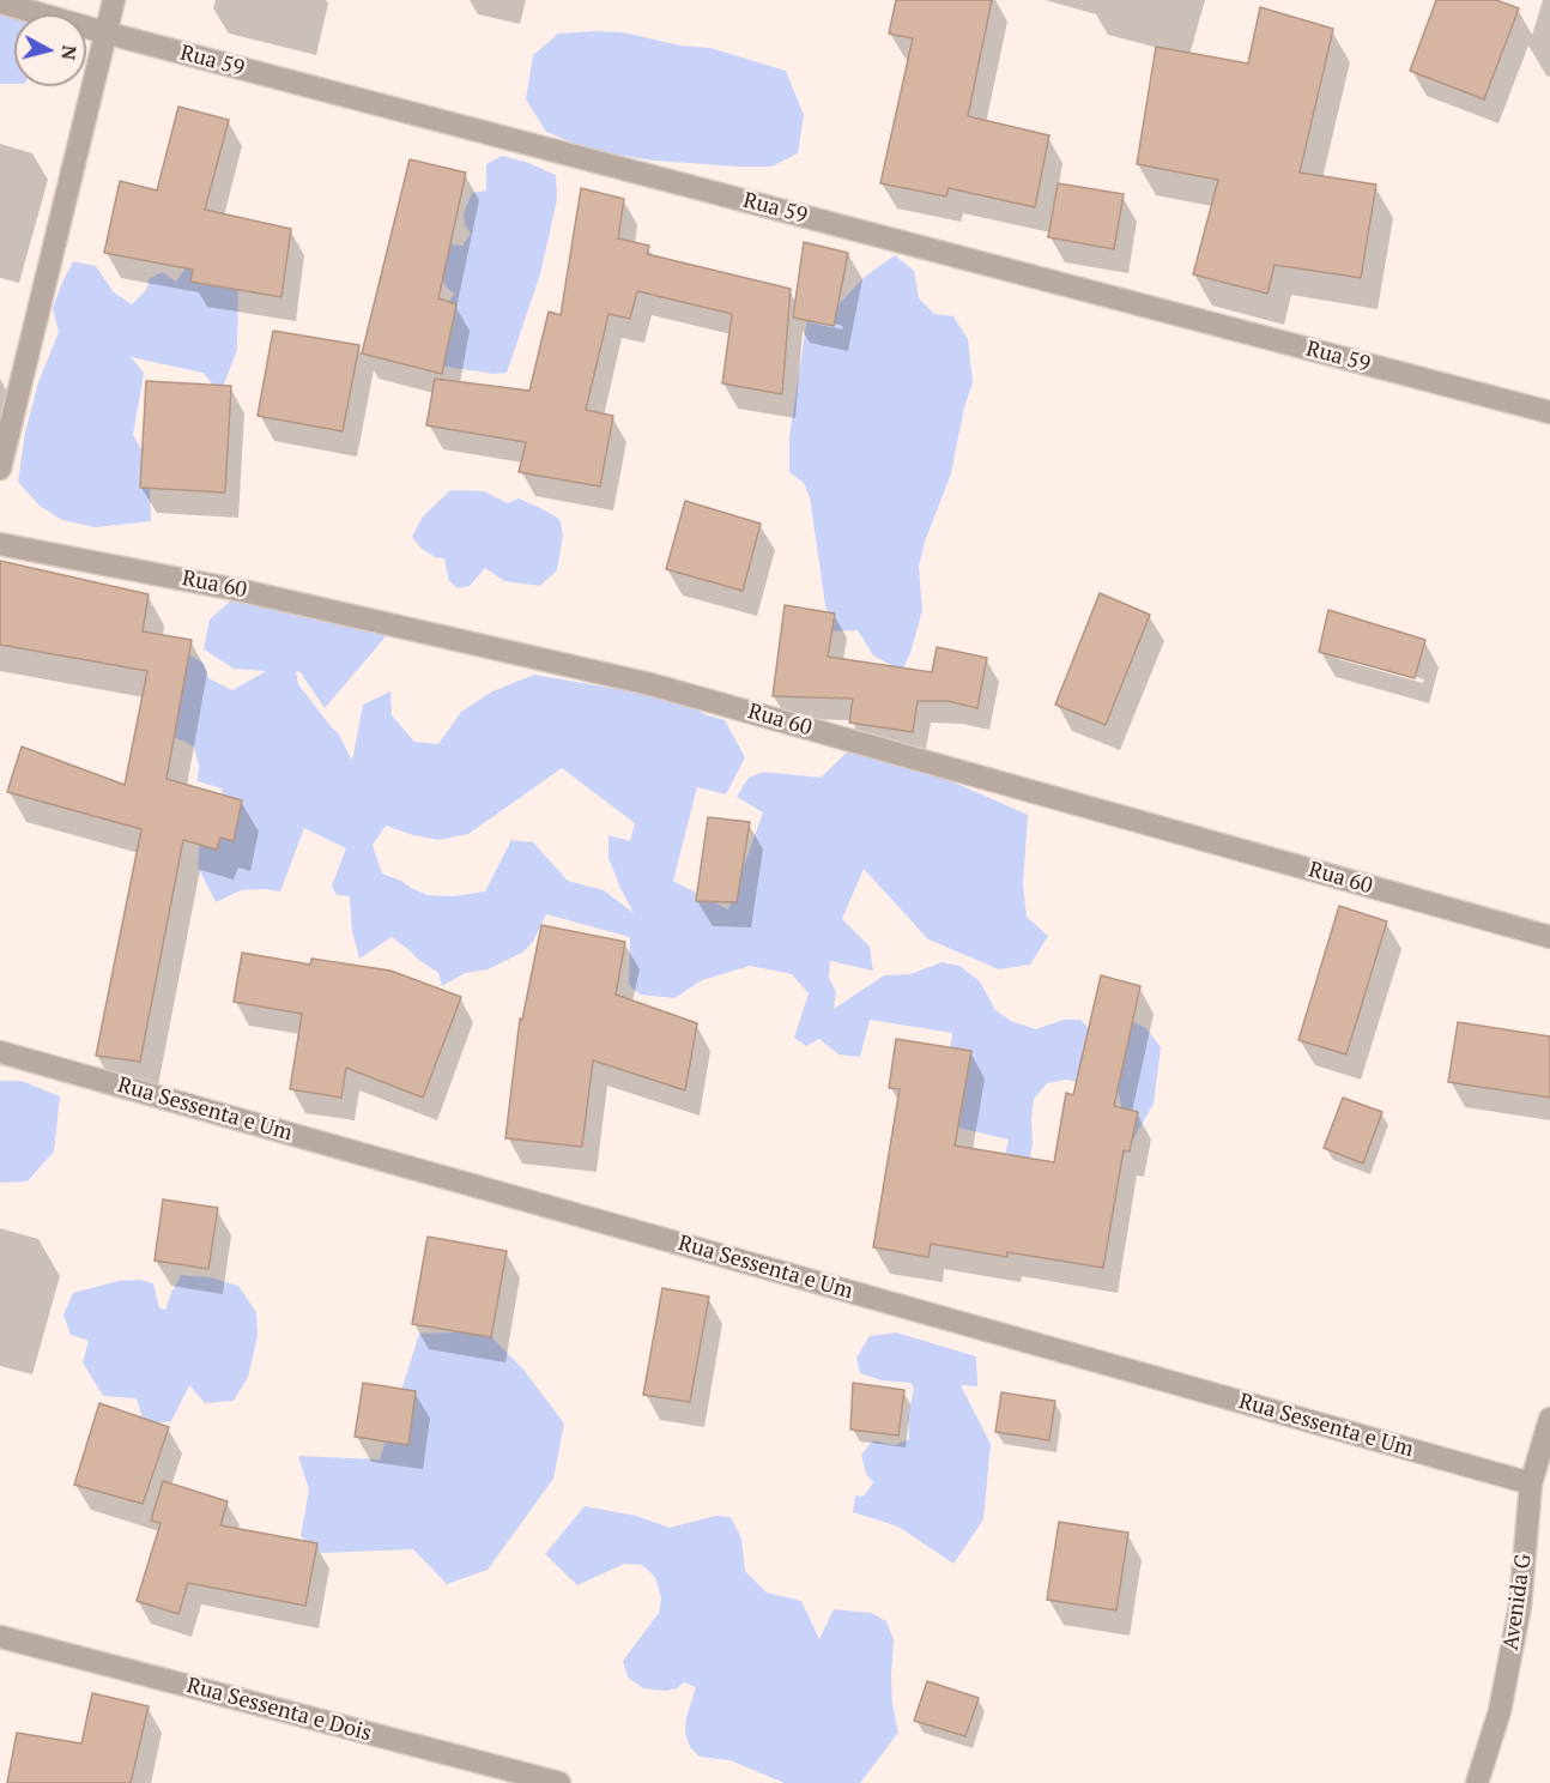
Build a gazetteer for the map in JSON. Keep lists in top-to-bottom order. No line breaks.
{"streets":{"street":["Rua 59","Rua 60","Rua Sessenta e Um","Avenida G","Rua Sessenta e Dois"]},"crossings":[["Rua Sessenta e Um","Avenida G"]],"north":"right"}
